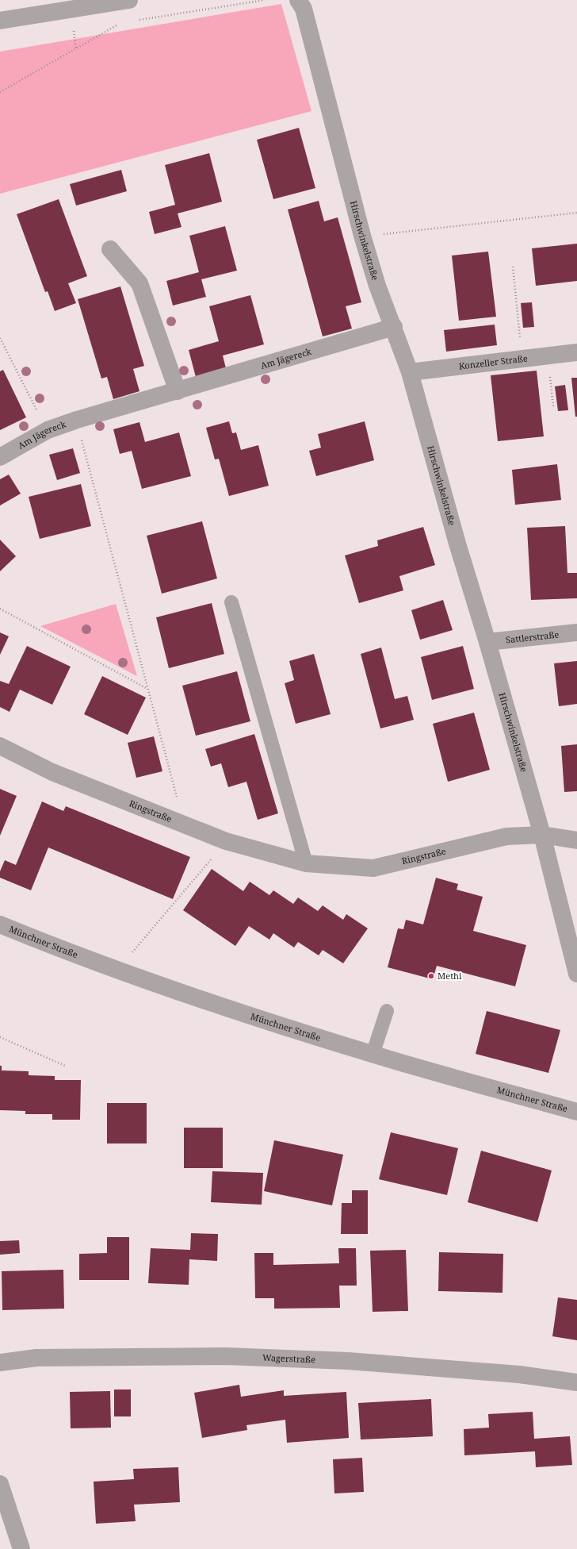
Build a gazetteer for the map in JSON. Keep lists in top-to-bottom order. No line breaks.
{"streets":{"street":["Hirschwinkelstraße","Am Jägereck","Konzeller Straße","Sattlerstraße","Ringstraße","Münchner Straße","Wagerstraße"]},"crossings":[["Hirschwinkelstraße","Am Jägereck"],["Hirschwinkelstraße","Konzeller Straße"],["Hirschwinkelstraße","Sattlerstraße"],["Hirschwinkelstraße","Ringstraße"]],"places":["Methi"]}
